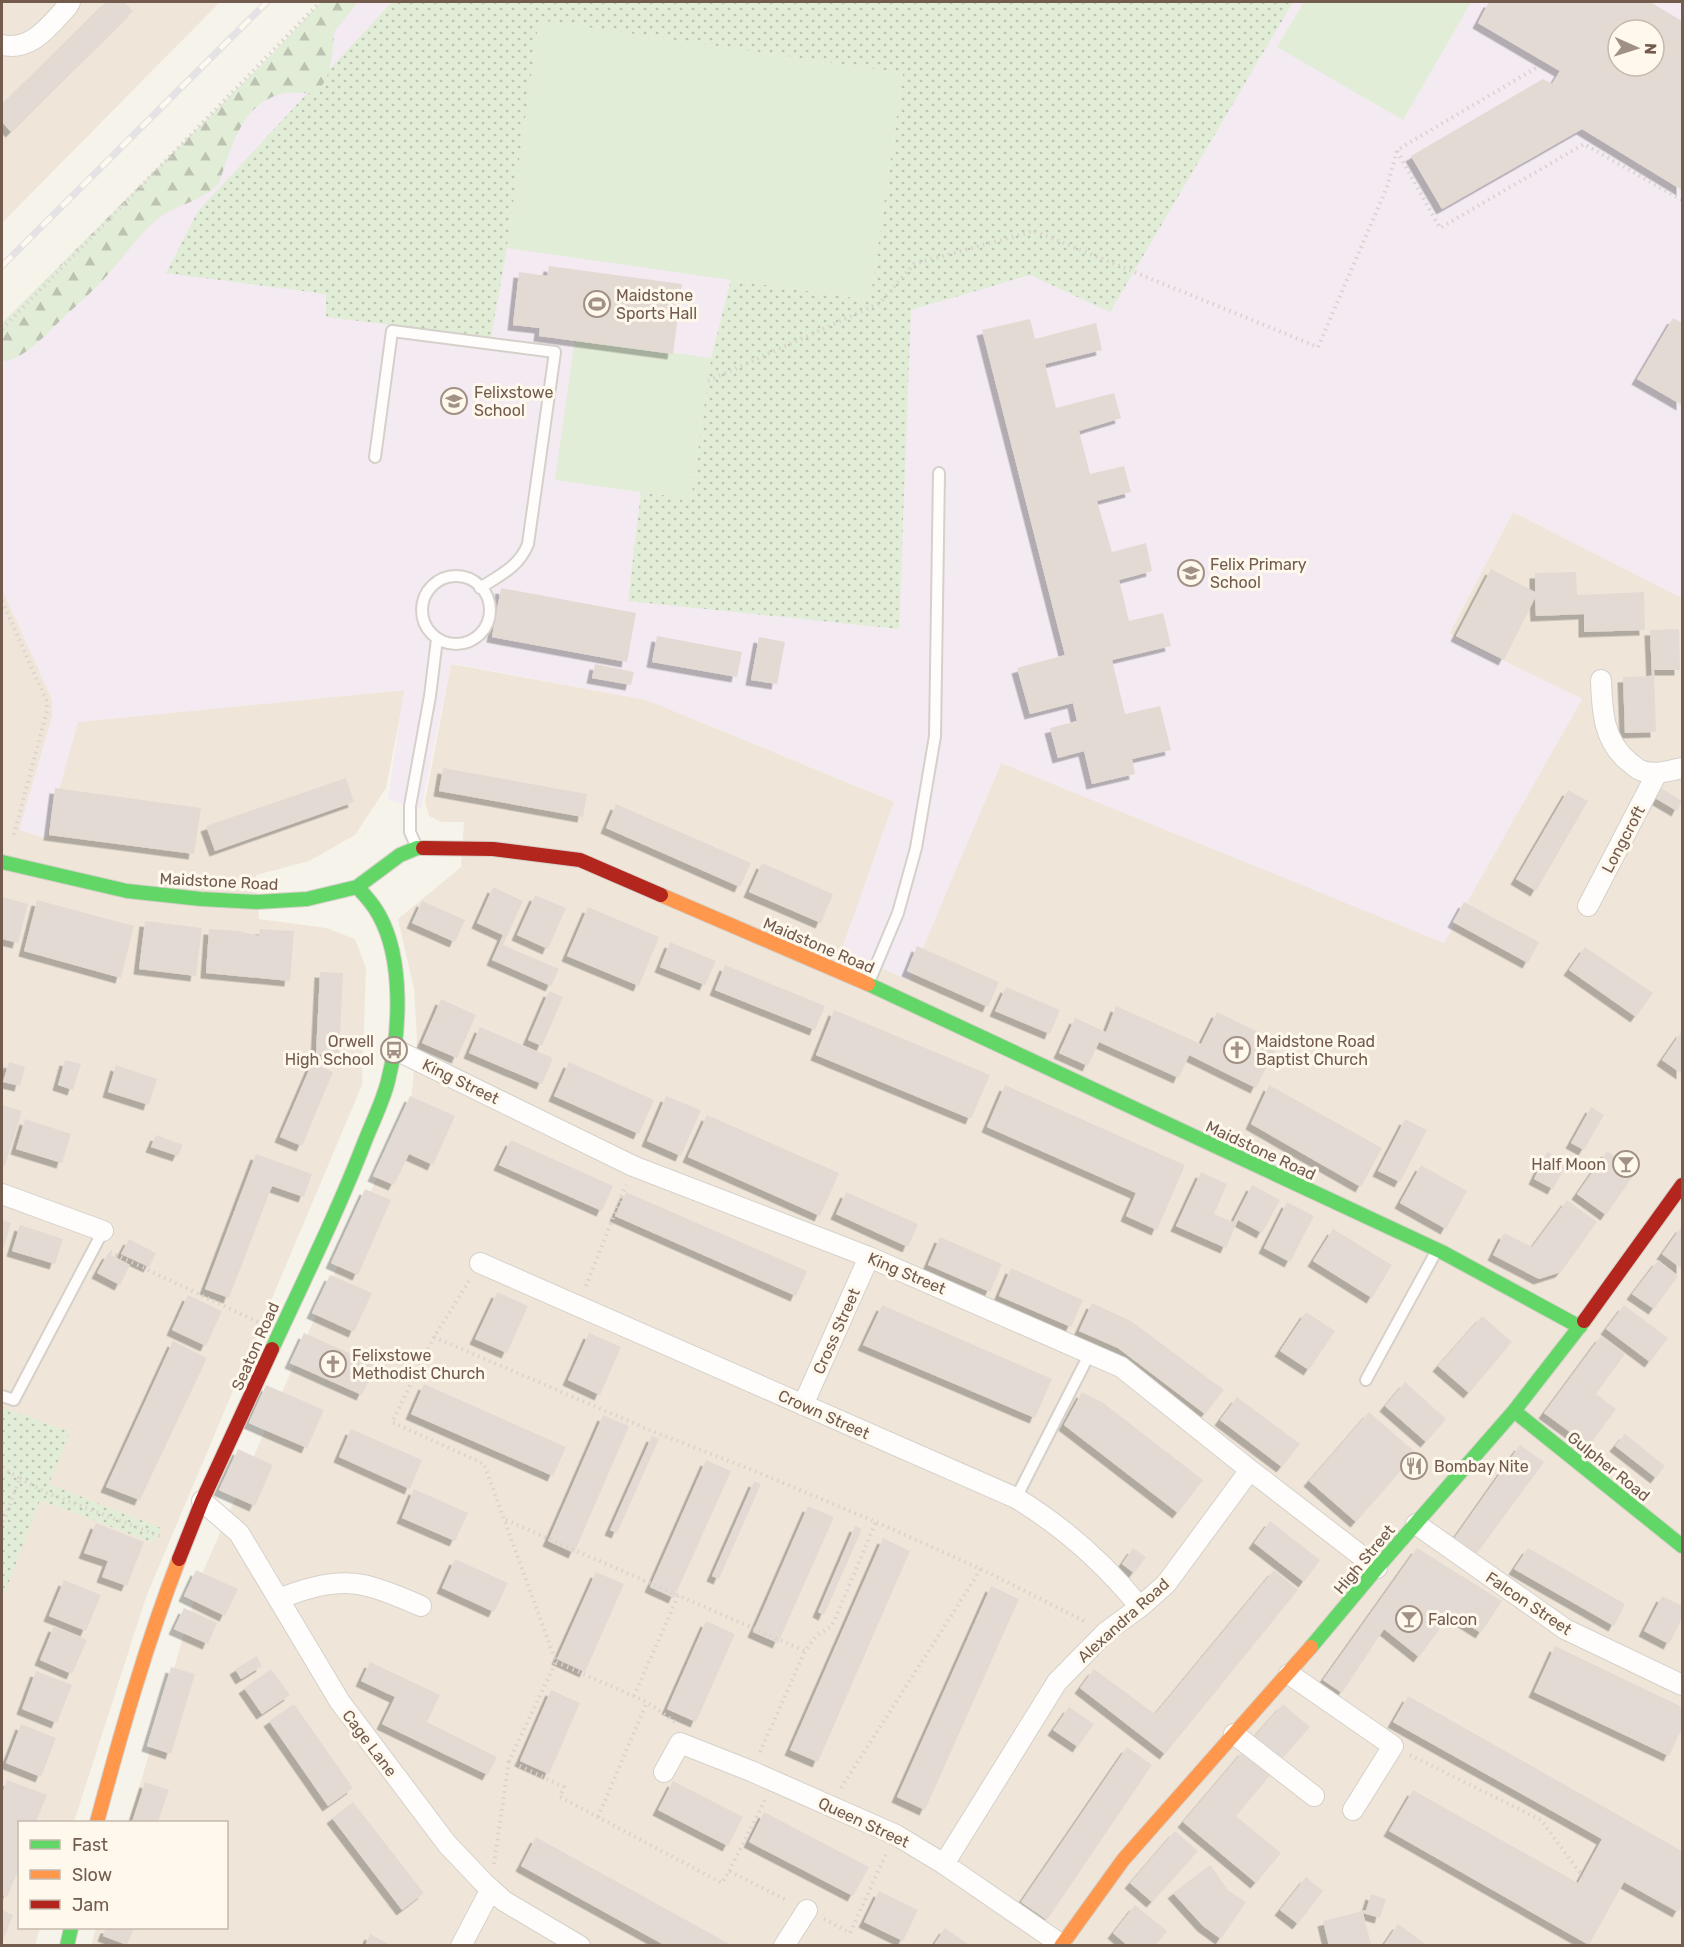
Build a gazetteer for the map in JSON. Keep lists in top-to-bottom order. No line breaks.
{"streets":{"street":["Longcroft","Maidstone Road","King Street","Cross Street","Seaton Road","Crown Street","Gulpher Road","High Street","Falcon Street","Alexandra Road","Cage Lane","Queen Street"]},"crossings":[["Maidstone Road","Seaton Road"],["Maidstone Road","High Street"],["King Street","Cross Street"],["King Street","Seaton Road"],["King Street","High Street"],["King Street","Alexandra Road"],["Cross Street","Crown Street"],["Seaton Road","Cage Lane"],["Crown Street","Alexandra Road"],["Gulpher Road","High Street"],["High Street","Falcon Street"],["High Street","Queen Street"],["Alexandra Road","Queen Street"]],"places":{"sports":["Maidstone Sports Hall"],"school or university":["Felixstowe School","Felix Primary School"],"bus stop":["Orwell High School"],"church":["Maidstone Road Baptist Church","Felixstowe Methodist Church"],"bar":["Half Moon","Falcon"],"restaurant":["Bombay Nite"]},"legend":["Fast","Slow","Jam"],"north":"right"}
